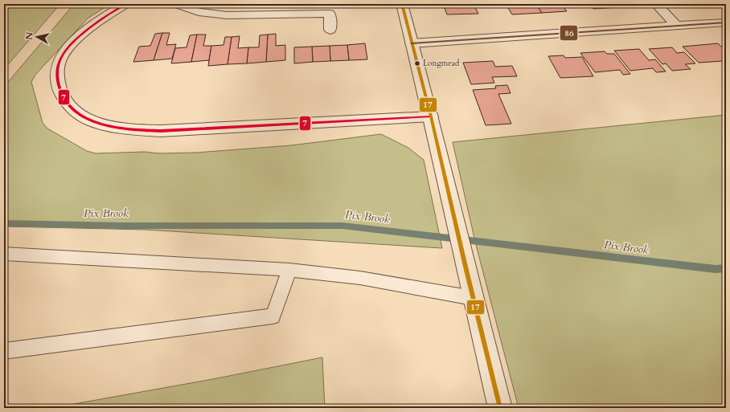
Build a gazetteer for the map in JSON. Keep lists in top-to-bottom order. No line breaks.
{"water":["Pix Brook"],"places":["Longmead"],"lines":["transit line 7","transit line 17","transit line 86"],"north":"left"}
